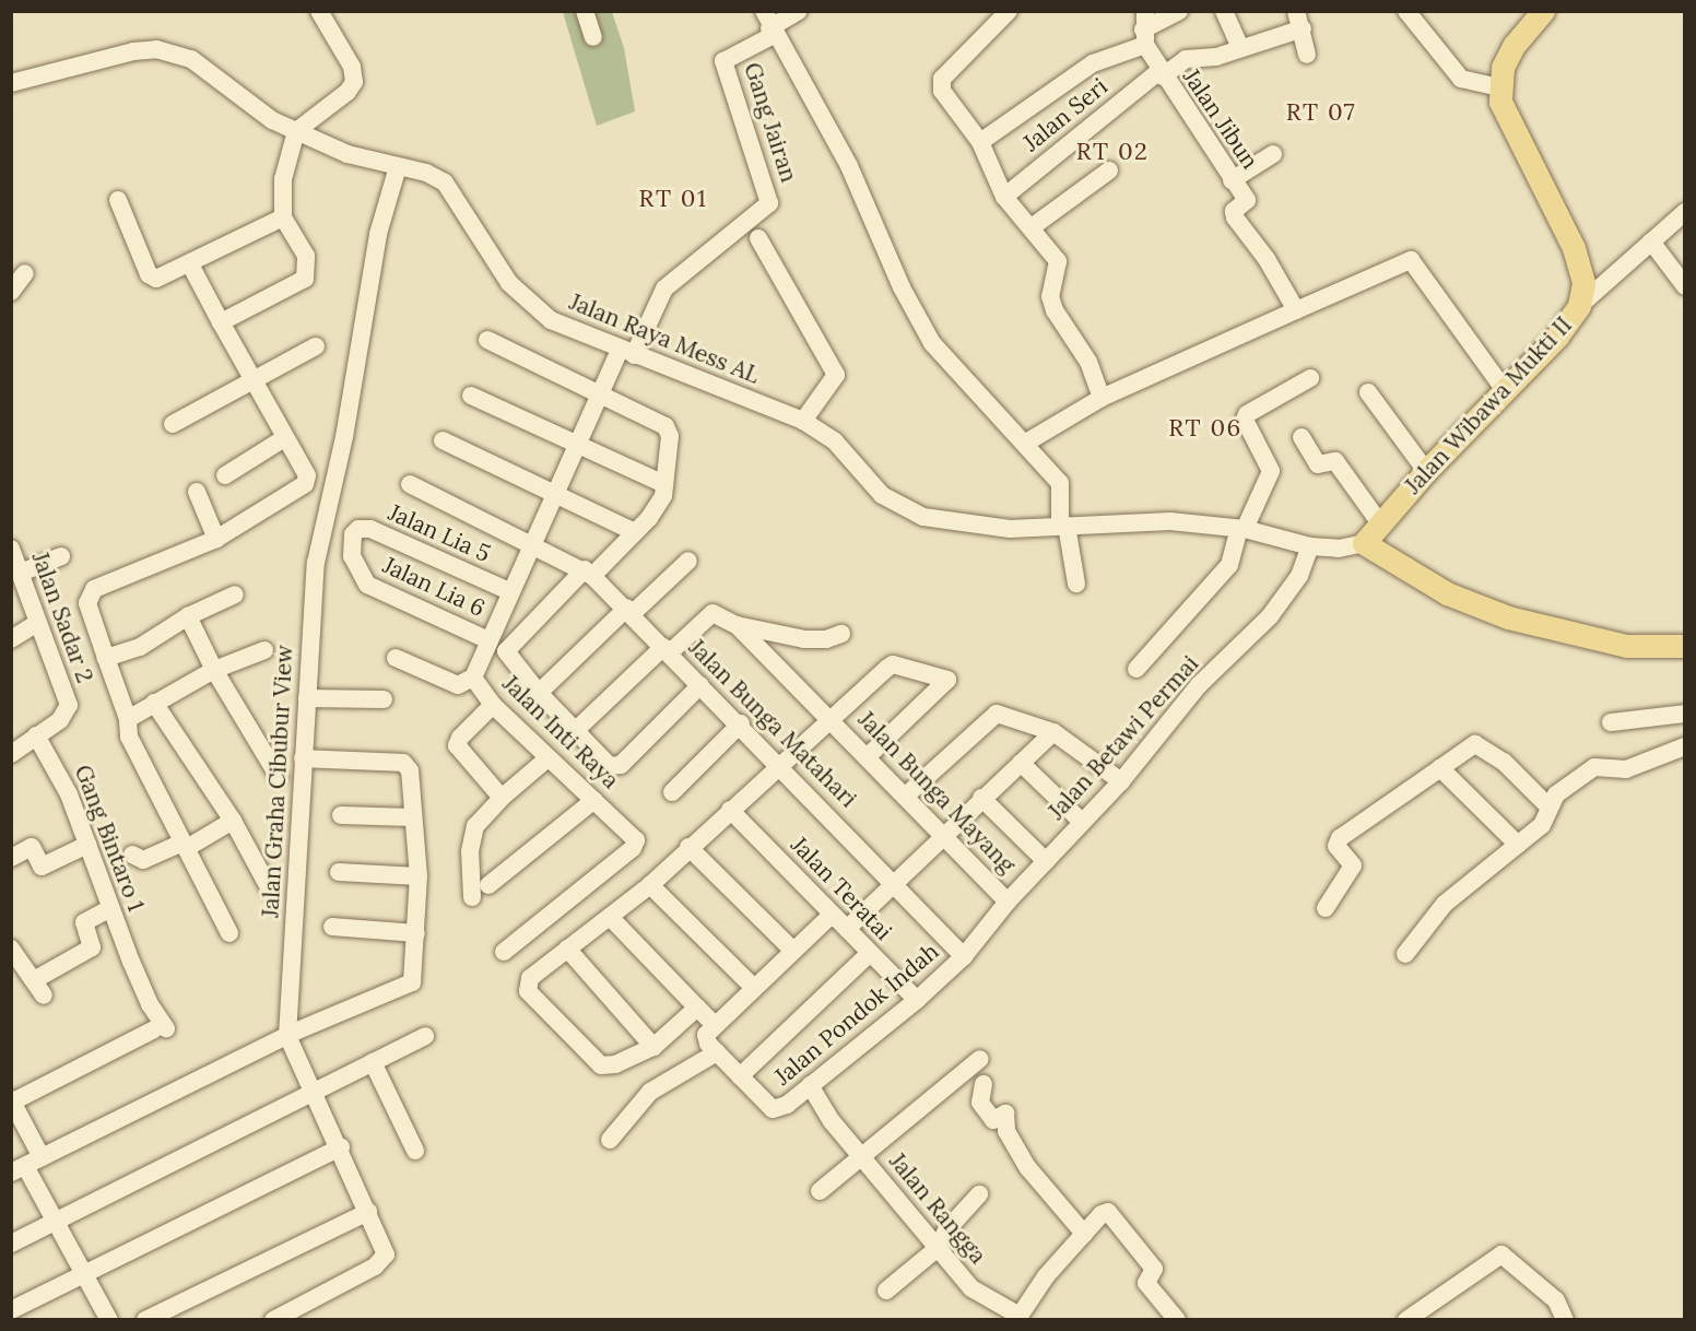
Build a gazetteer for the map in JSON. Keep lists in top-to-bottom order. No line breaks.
{"streets":{"main road":["Jalan Wibawa Mukti II"],"street":["Jalan Seri","Jalan Jibun","Gang Jairan","Jalan Raya Mess AL","Jalan Lia 5","Jalan Lia 6","Jalan Sadar 2","Jalan Bunga Matahari","Jalan Inti Raya","Jalan Betawi Permai","Jalan Graha Cibubur View","Jalan Bunga Mayang","Gang Bintaro 1","Jalan Teratai","Jalan Pondok Indah","Jalan Rangga"]},"crossings":[["Jalan Seri","Jalan Jibun"],["Gang Jairan","Jalan Raya Mess AL"],["Gang Jairan","Jalan Inti Raya"],["Jalan Raya Mess AL","Jalan Wibawa Mukti II"],["Jalan Raya Mess AL","Jalan Inti Raya"],["Jalan Raya Mess AL","Jalan Betawi Permai"],["Jalan Raya Mess AL","Jalan Graha Cibubur View"],["Jalan Lia 5","Jalan Lia 6"],["Jalan Lia 5","Jalan Inti Raya"],["Jalan Lia 6","Jalan Inti Raya"],["Jalan Sadar 2","Gang Bintaro 1"],["Jalan Bunga Matahari","Jalan Inti Raya"],["Jalan Bunga Matahari","Jalan Betawi Permai"],["Jalan Bunga Matahari","Jalan Pondok Indah"],["Jalan Betawi Permai","Jalan Bunga Mayang"],["Jalan Betawi Permai","Jalan Pondok Indah"],["Jalan Teratai","Jalan Pondok Indah"],["Jalan Pondok Indah","Jalan Rangga"]],"districts":["RT 07","RT 02","RT 01","RT 06"]}
